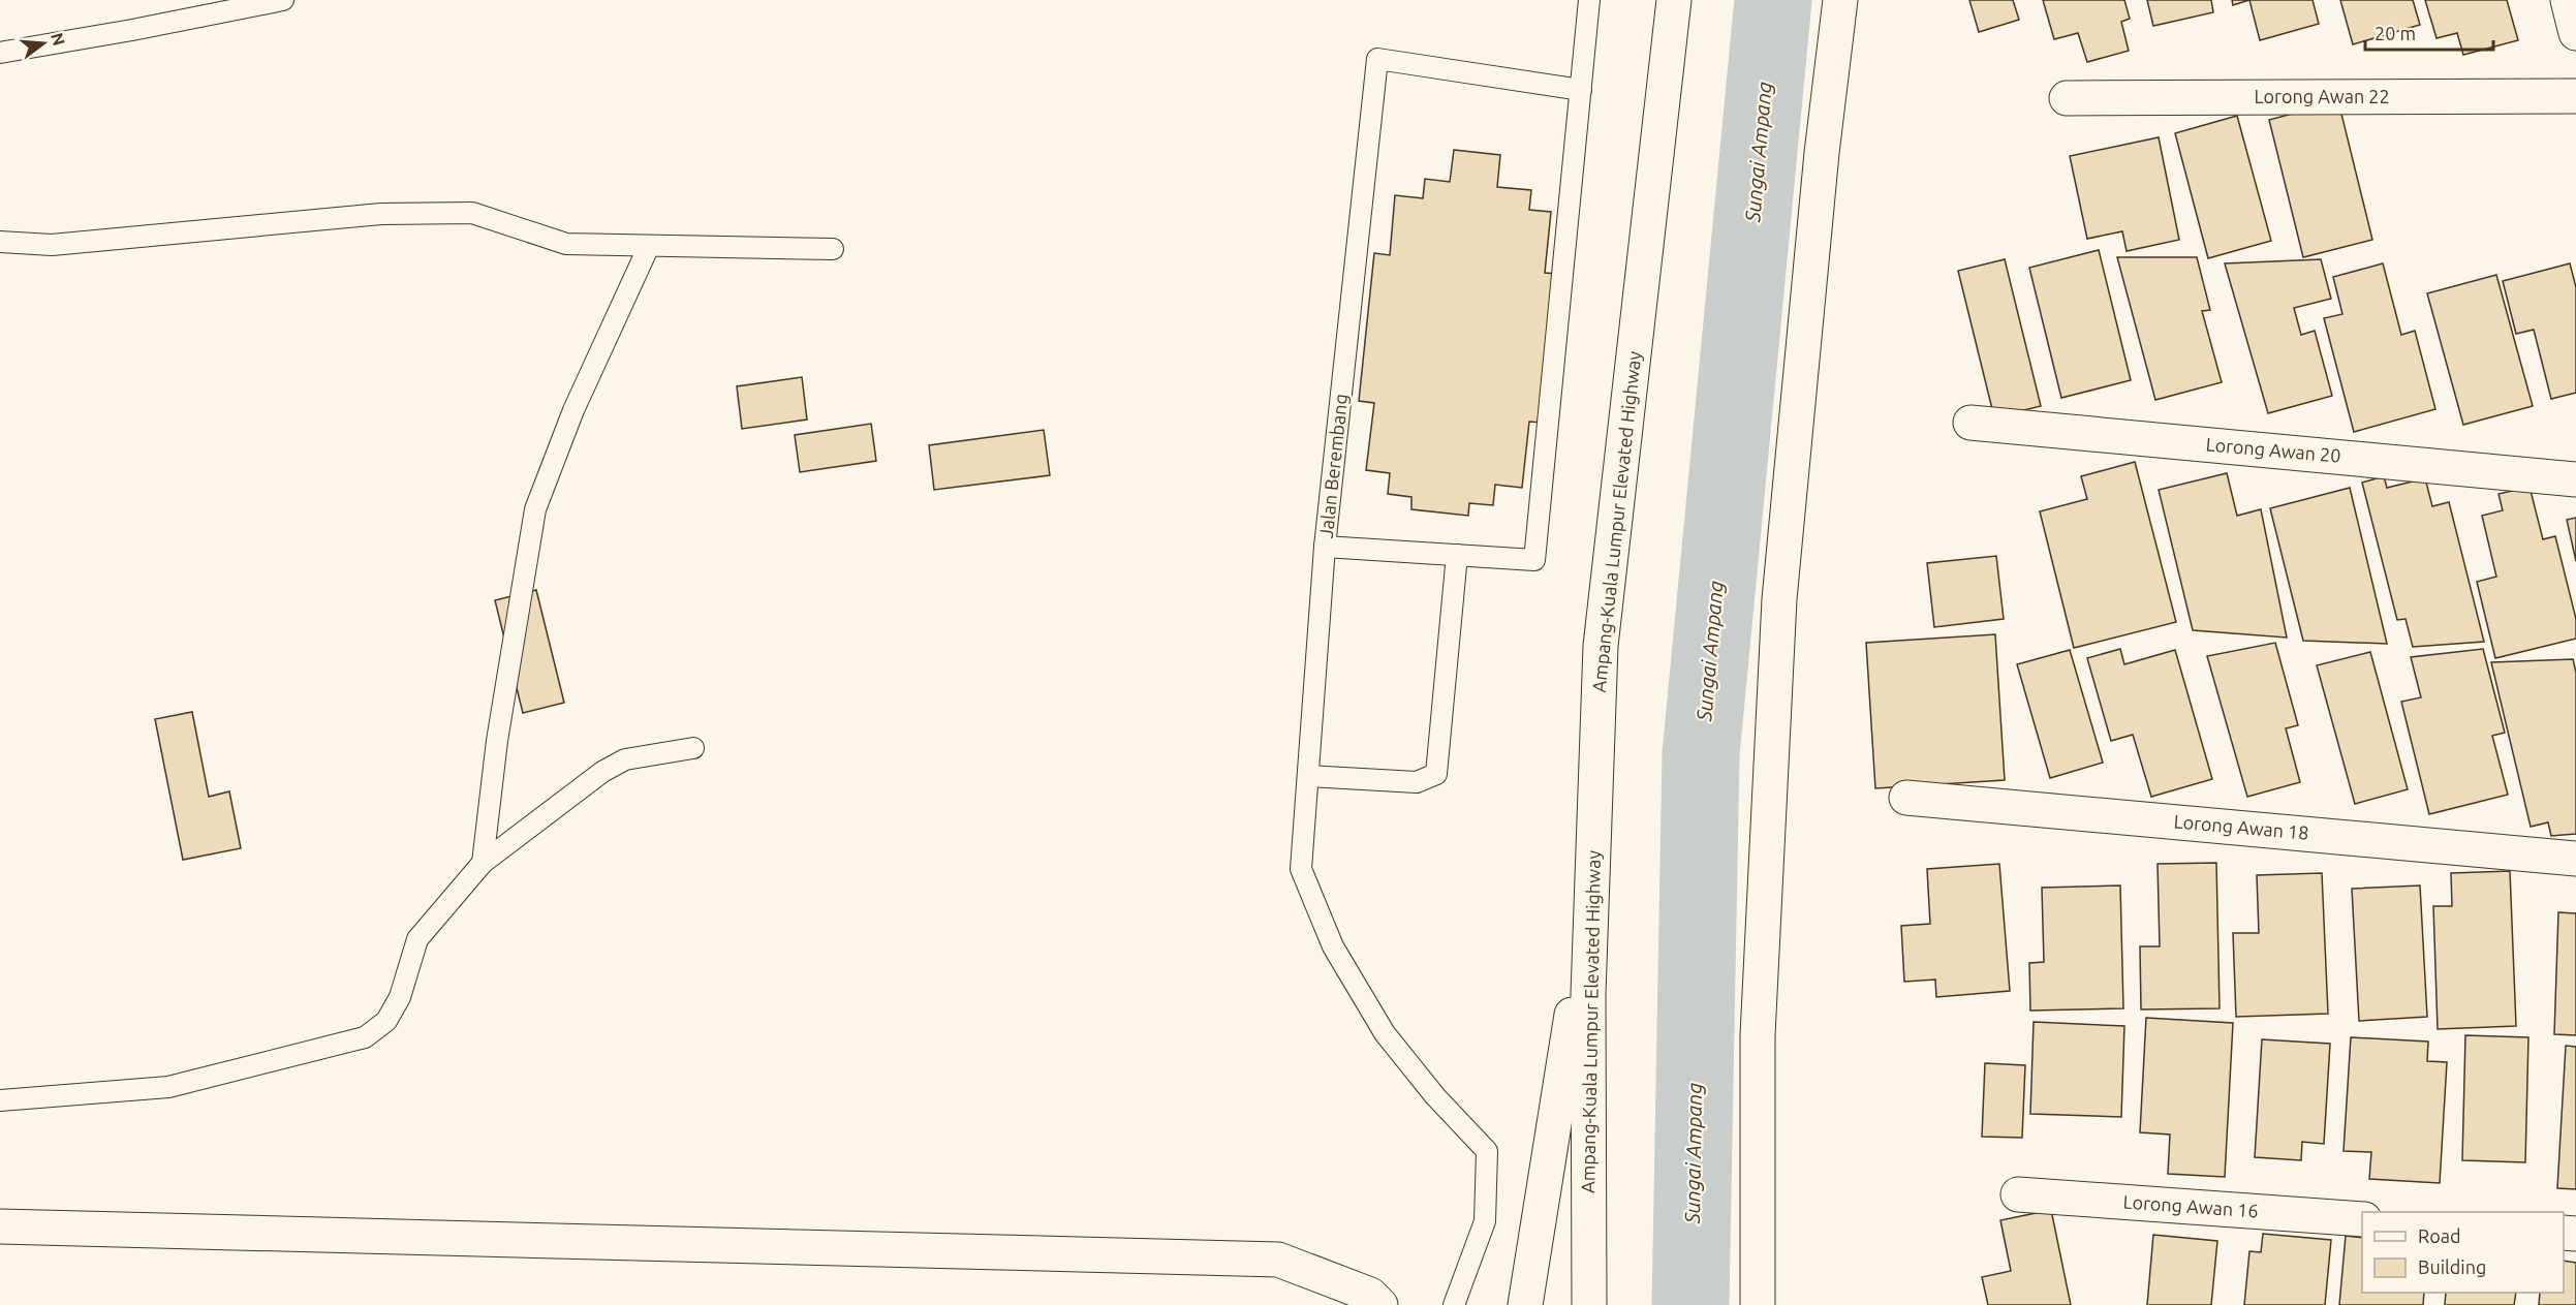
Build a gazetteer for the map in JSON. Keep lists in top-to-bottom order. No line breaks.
{"streets":{"main road":["Lorong Awan 22","Lorong Awan 20","Ampang-Kuala Lumpur Elevated Highway","Lorong Awan 18","Lorong Awan 16"],"lane":["Jalan Berembang"]},"water":["Sungai Ampang"],"legend":["Road","Building"],"scale_bar":"20 m","north":"right"}
